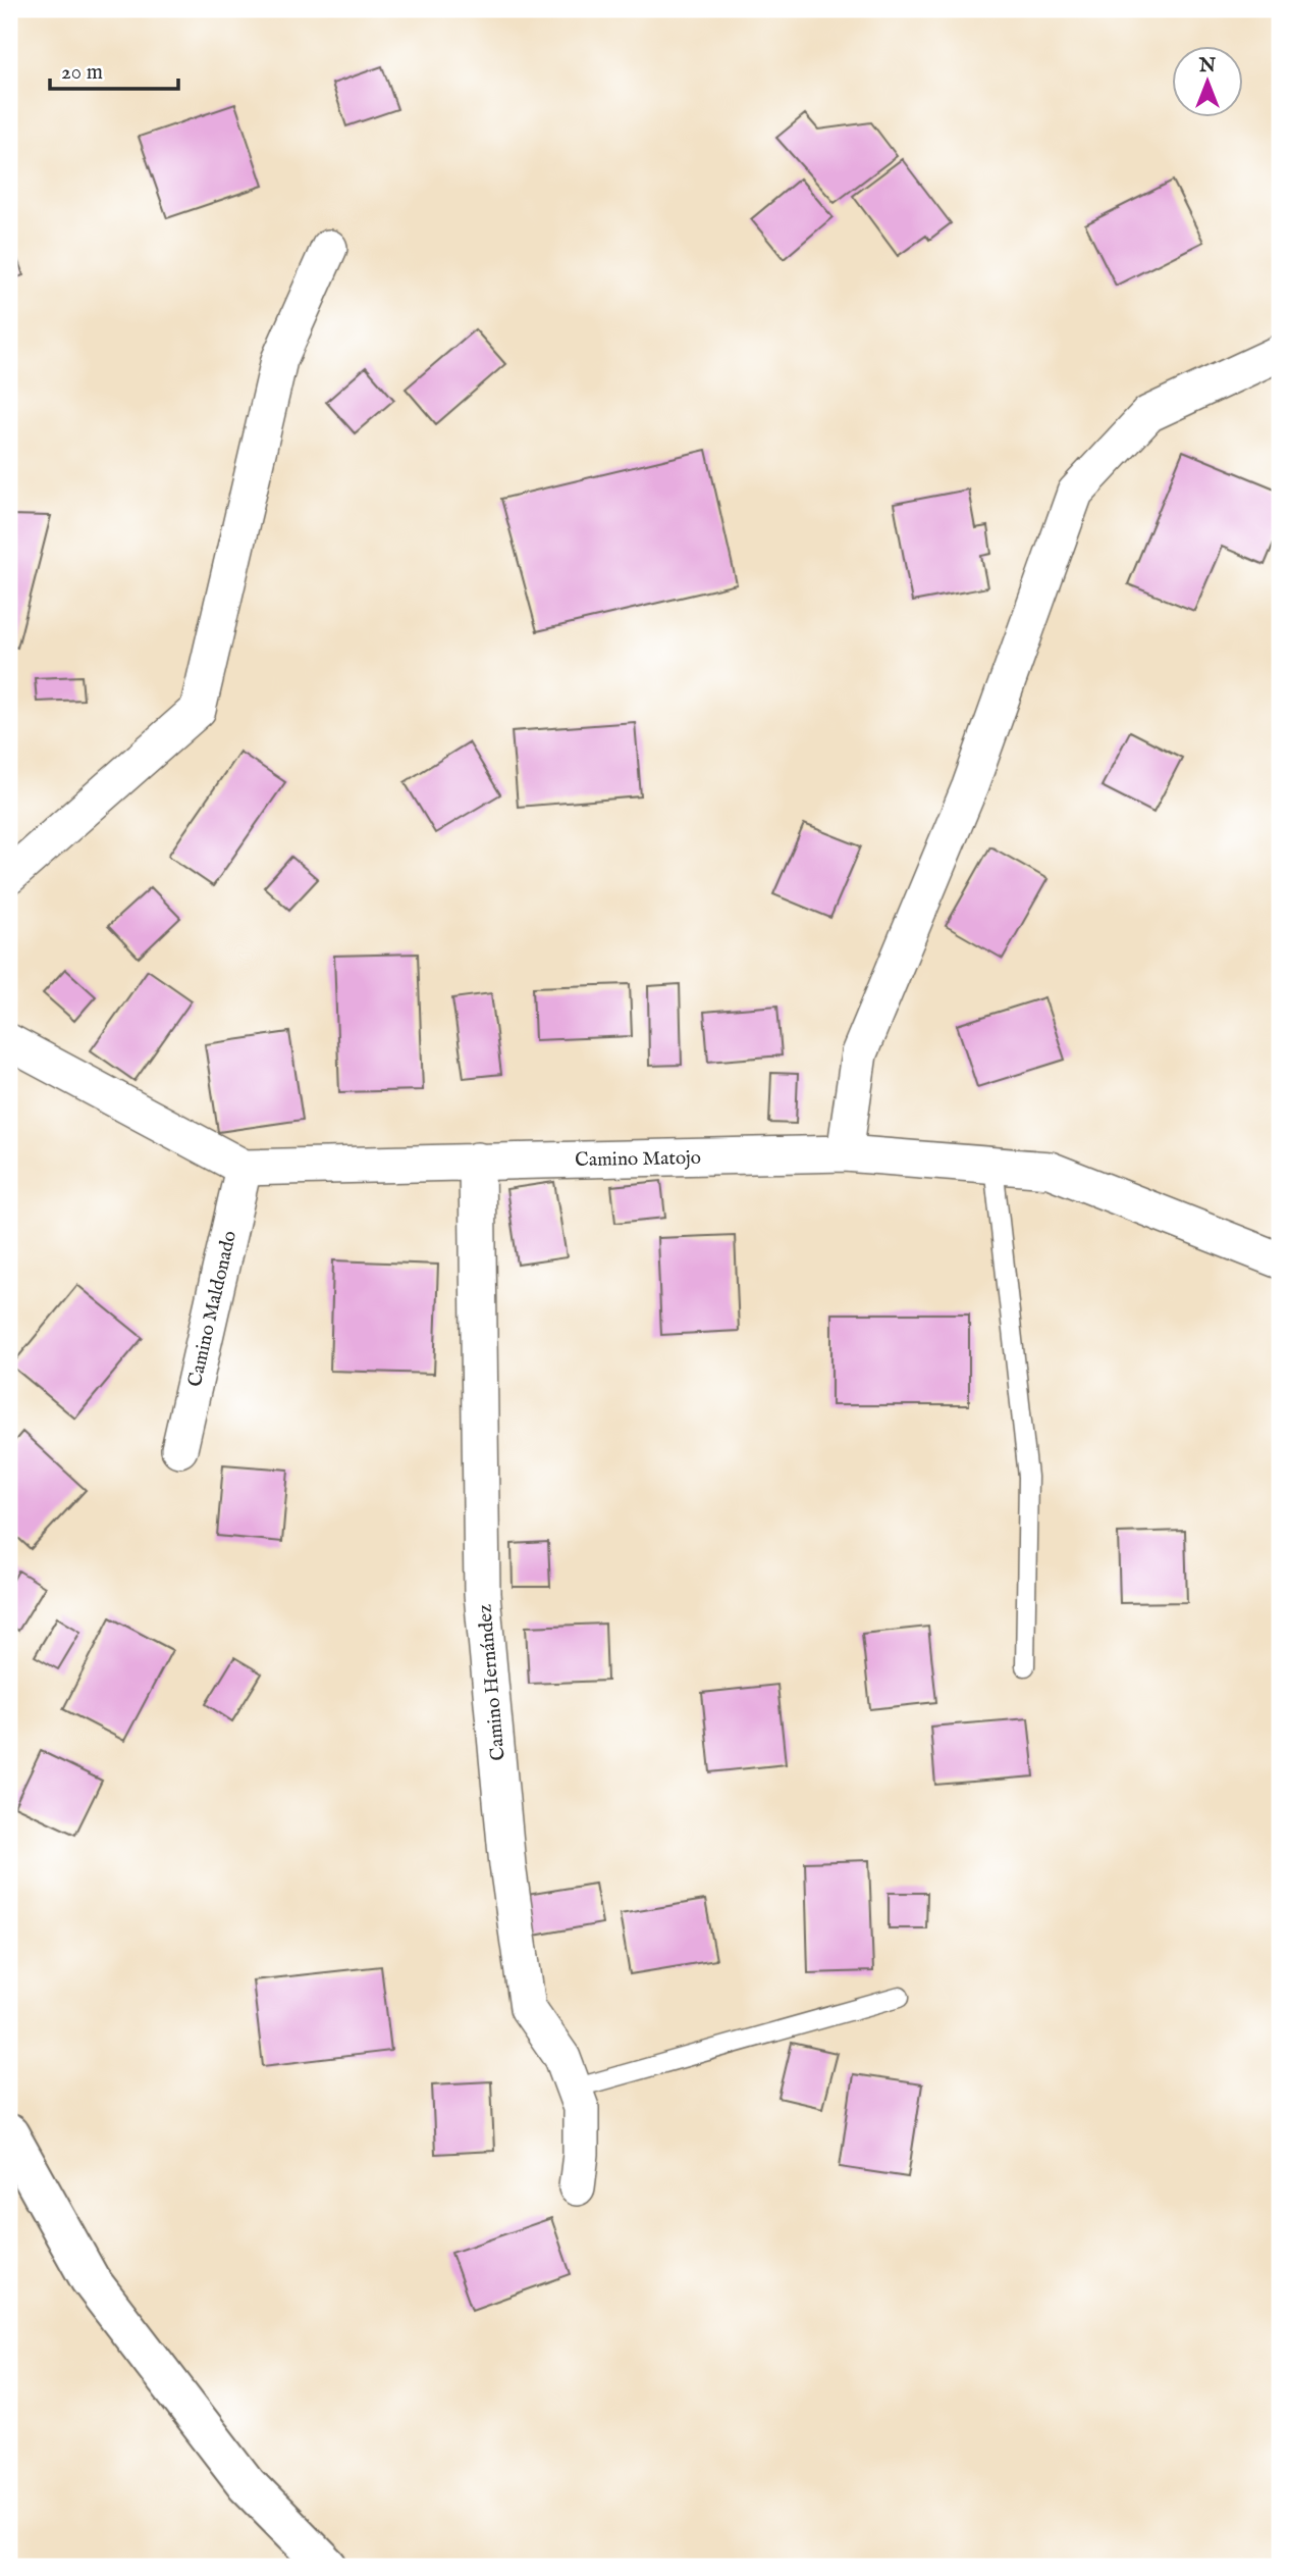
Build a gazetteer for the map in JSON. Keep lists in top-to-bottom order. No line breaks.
{"streets":{"street":["Camino Matojo","Camino Maldonado","Camino Hernández"]},"crossings":[["Camino Matojo","Camino Maldonado"],["Camino Matojo","Camino Hernández"]],"scale_bar":"20 m","north":"top"}
